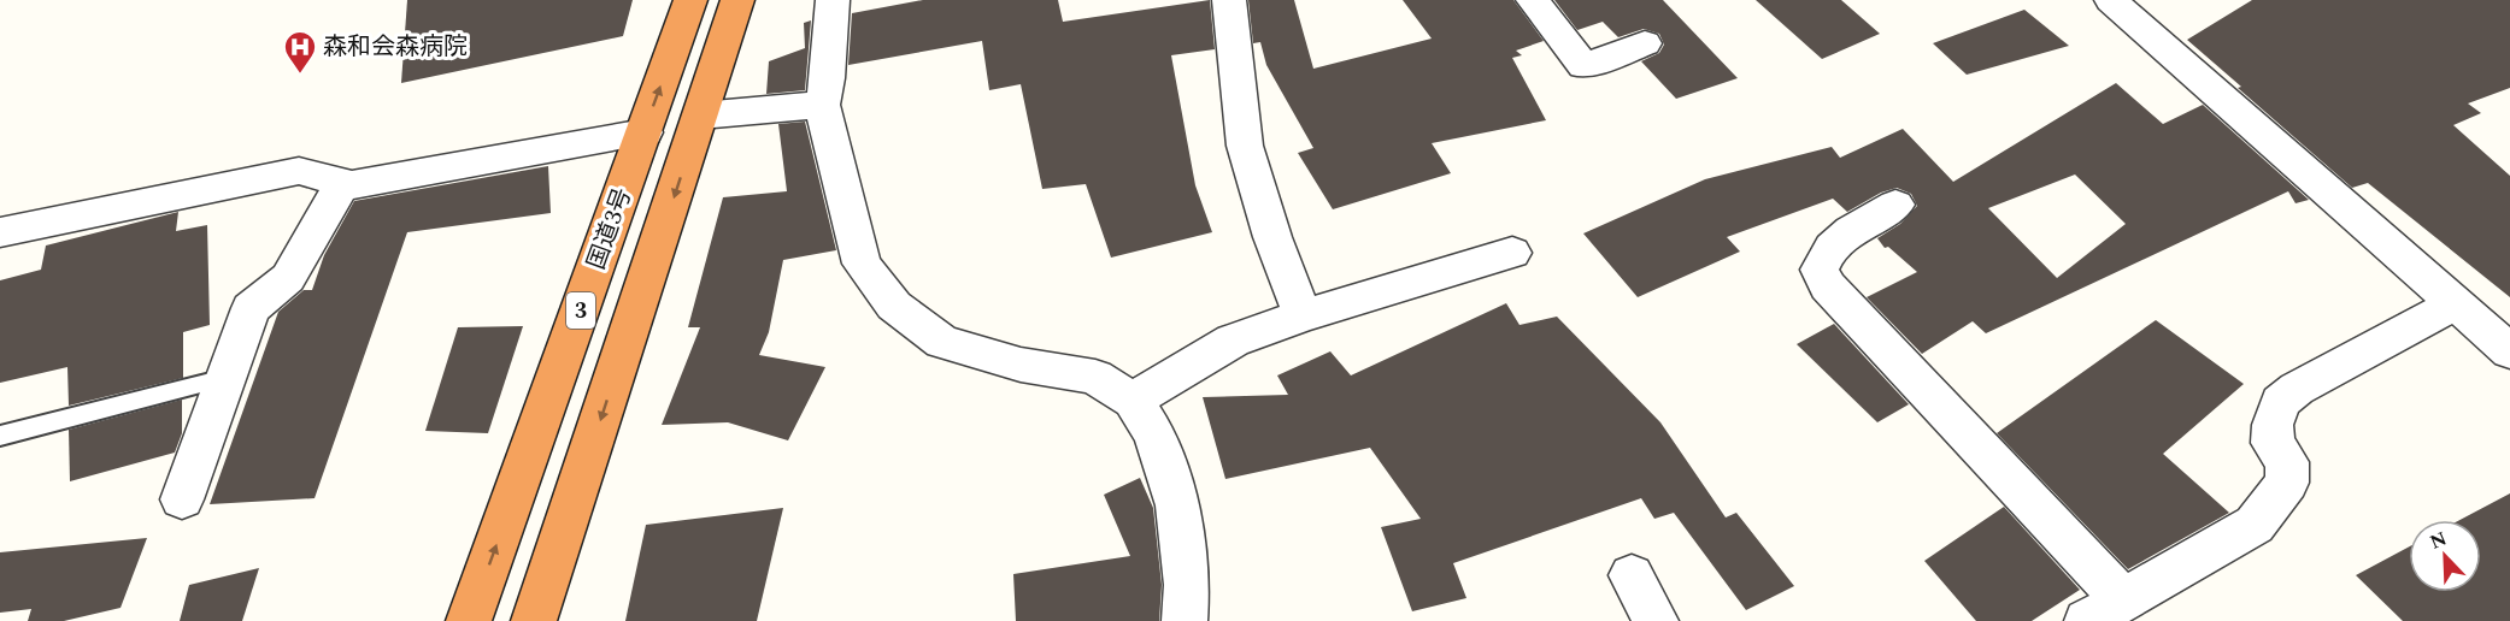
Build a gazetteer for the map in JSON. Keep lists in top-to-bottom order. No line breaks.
{"streets":{"highway":["国道3号","3"]},"places":{"hospital":["森和会森病院"]},"north":"top left"}
